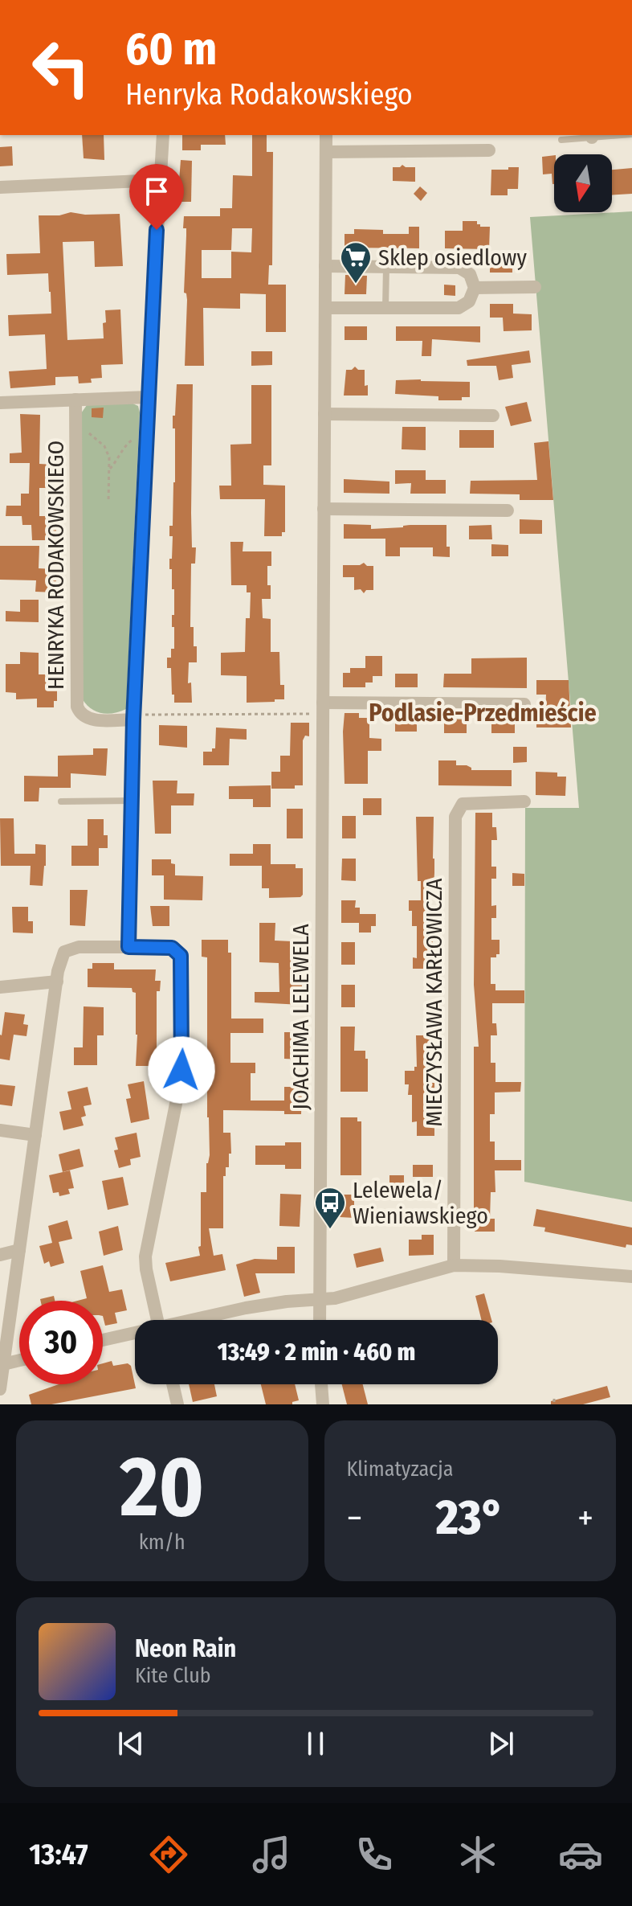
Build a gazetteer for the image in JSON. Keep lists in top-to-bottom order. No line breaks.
{"streets":{"street":["HENRYKA RODAKOWSKIEGO","MIECZYSŁAWA KARŁOWICZA","JOACHIMA LELEWELA"]},"districts":["Podlasie-Przedmieście"],"places":{"supermarket":["Sklep osiedlowy"],"bus stop":["Lelewela/ Wieniawskiego"]},"north":"bottom","page":{"turn":["60 m","Henryka Rodakowskiego"],"limit":"30","trip":"13:49 · 2 min · 460 m","tile":[["20","km/h"],"Klimatyzacja"],"heat":["−","23°","+"],"song":["Neon Rain","Kite Club"],"tabs":"13:47"}}
